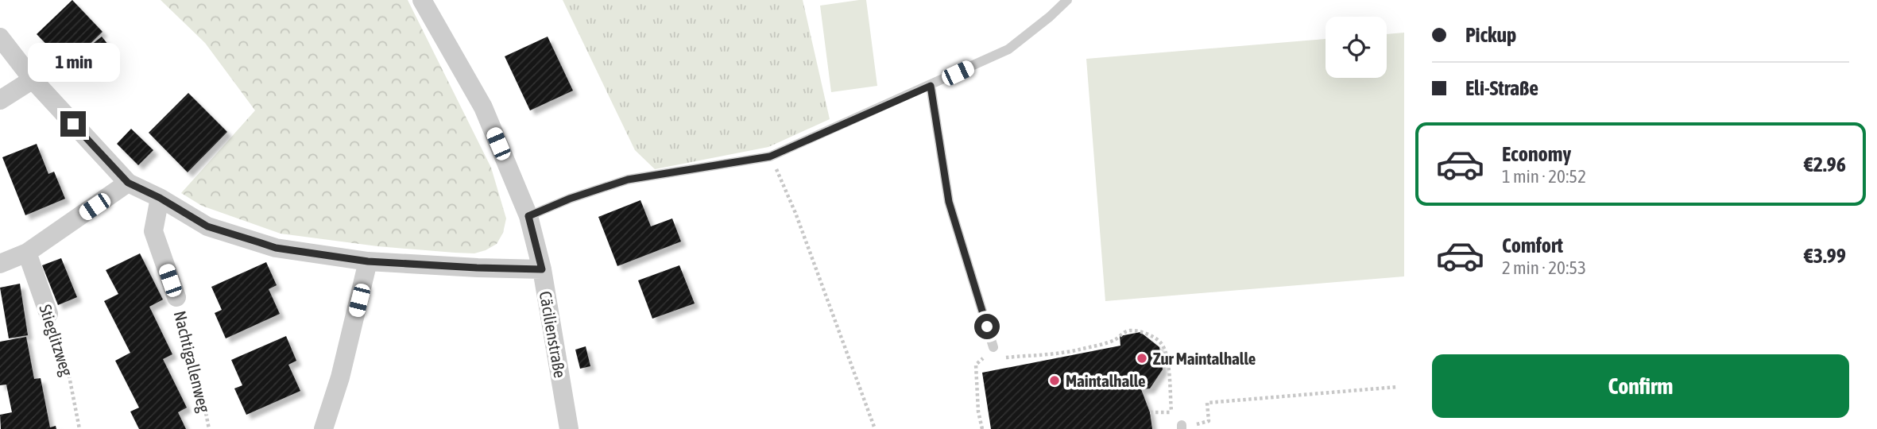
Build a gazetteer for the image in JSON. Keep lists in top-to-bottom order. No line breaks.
{"streets":{"street":["Cäcilienstraße","Stieglitzweg","Nachtigallenweg"]},"places":["Zur Maintalhalle","Maintalhalle"],"page":{"banner":["Pickup","Eli-Straße"],"bubble":"1 min","list":[{"name":"Economy","note":"1 min · 20:52","value":"€2.96"},{"name":"Comfort","note":"2 min · 20:53","value":"€3.99"}],"buttons":"Confirm"}}
